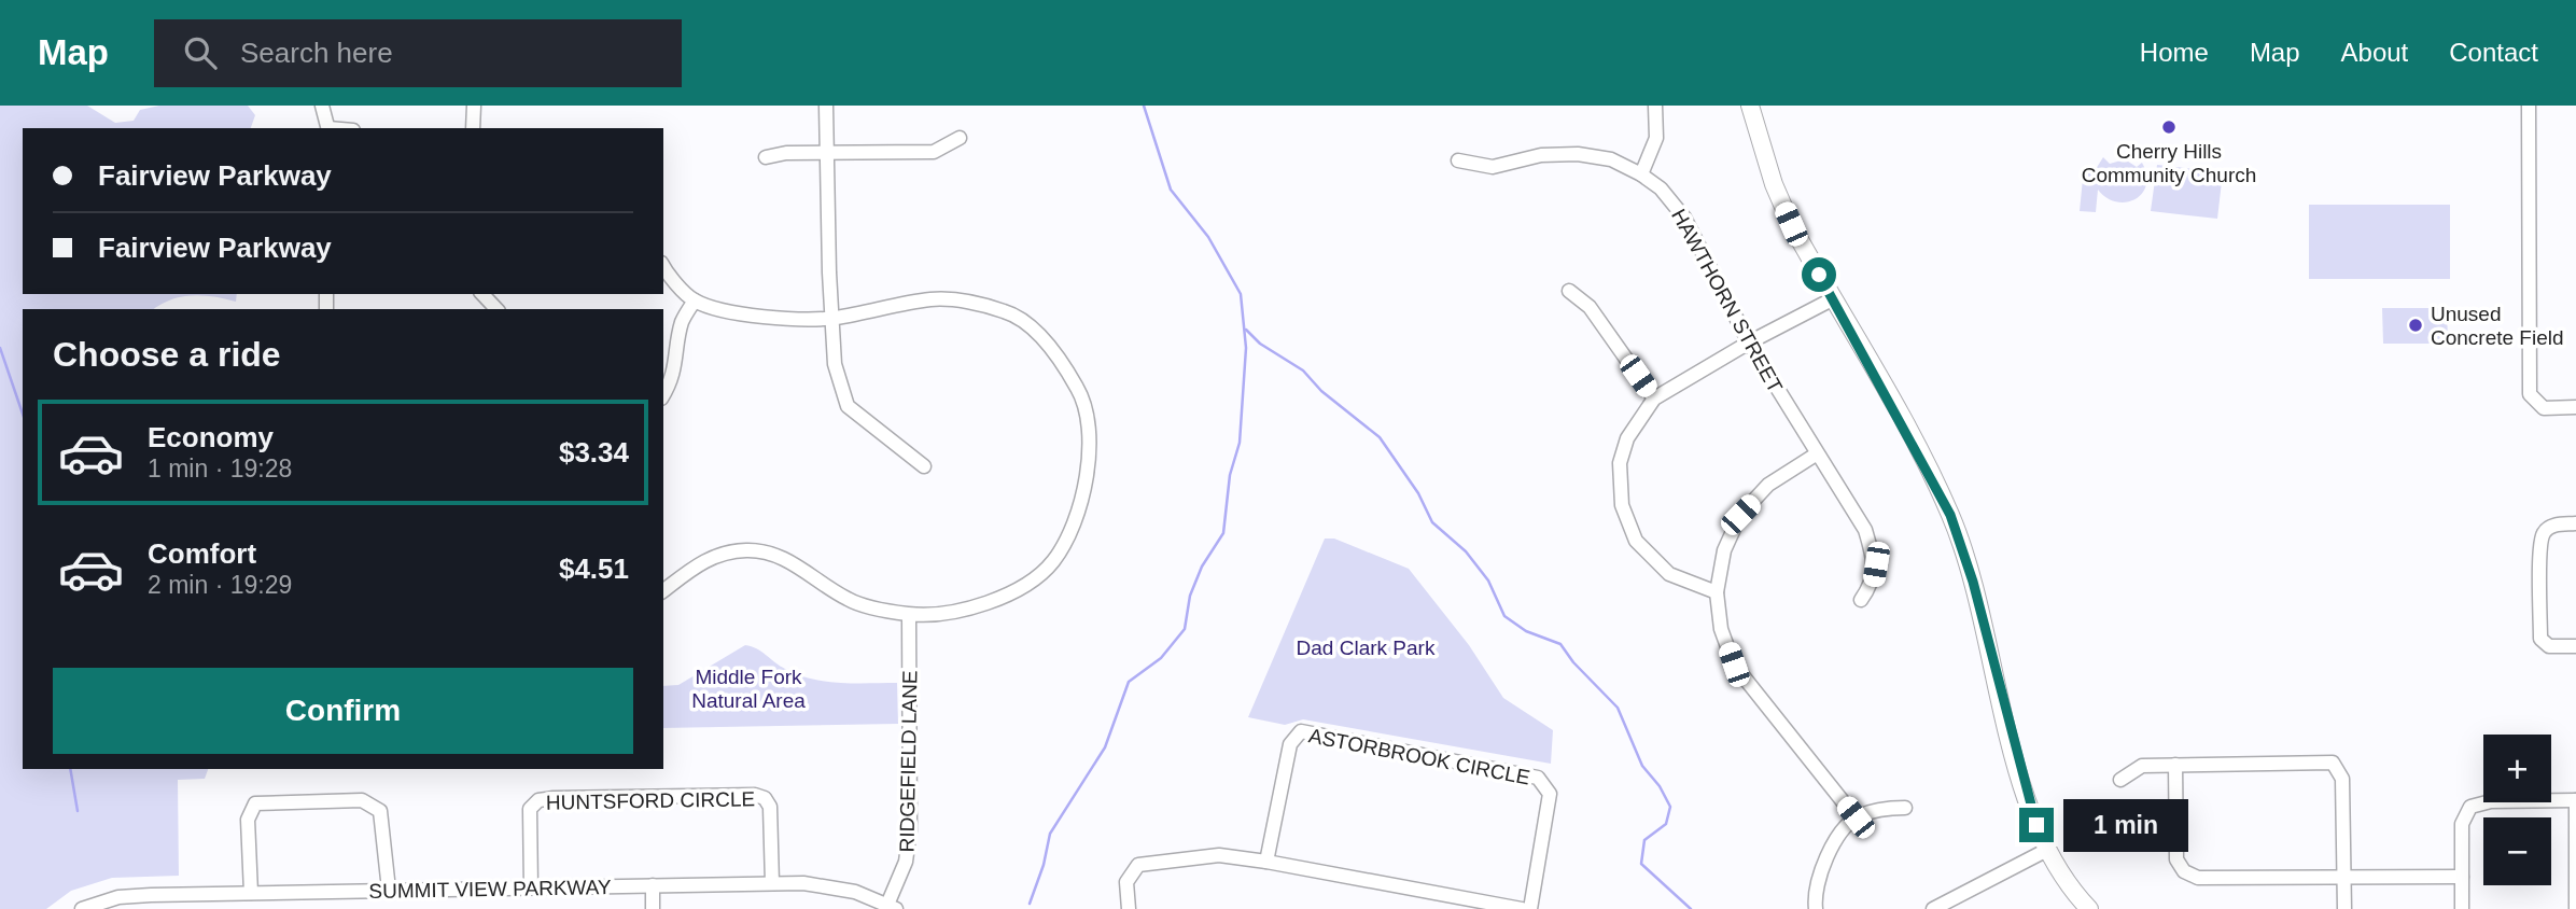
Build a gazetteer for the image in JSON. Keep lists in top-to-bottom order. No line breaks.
{"streets":{"street":["HAWTHORN STREET","ASTORBROOK CIRCLE","RIDGEFIELD LANE","HUNTSFORD CIRCLE","SUMMIT VIEW PARKWAY"]},"crossings":[["RIDGEFIELD LANE","SUMMIT VIEW PARKWAY"],["HUNTSFORD CIRCLE","SUMMIT VIEW PARKWAY"]],"parks":["Dad Clark Park","Middle Fork Natural Area"],"places":["Cherry Hills Community Church","Unused Concrete Field"],"page":{"header":"Map","search":"Search here","nav":["Home","Map","About","Contact"],"banner":["Fairview Parkway","Fairview Parkway"],"heading":"Choose a ride","list":[{"name":"Economy","note":"1 min · 19:28","value":"$3.34"},{"name":"Comfort","note":"2 min · 19:29","value":"$4.51"}],"buttons":"Confirm","map_buttons":["+","−"],"bubble":"1 min"}}
